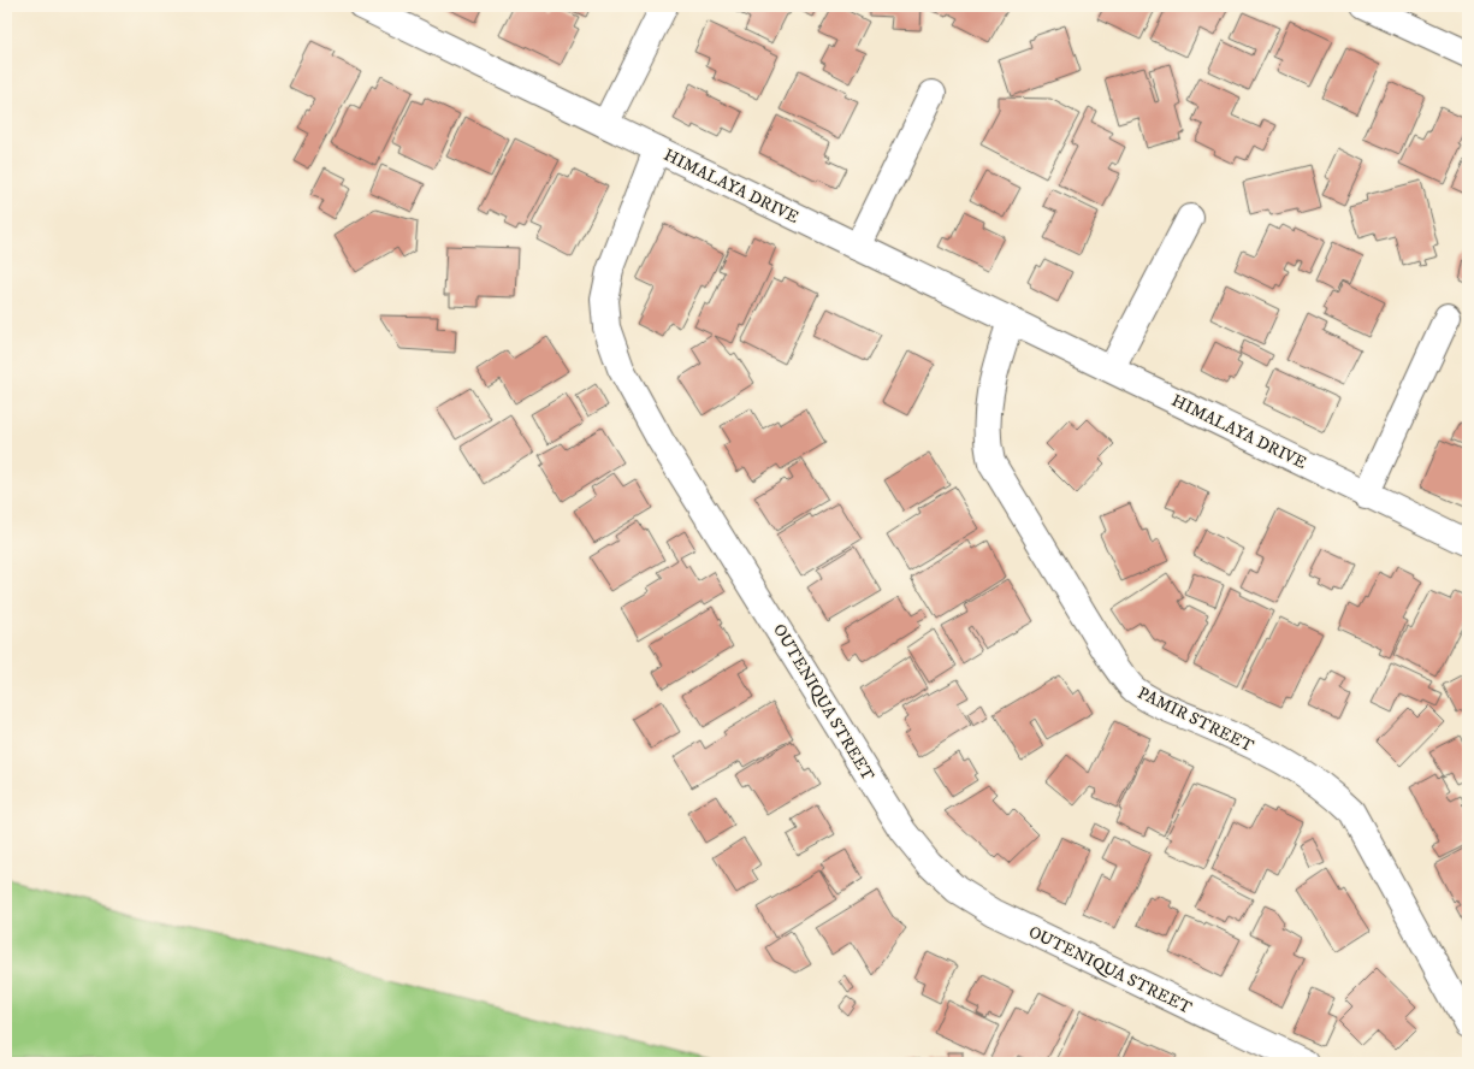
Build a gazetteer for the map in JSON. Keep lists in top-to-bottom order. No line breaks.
{"streets":{"street":["HIMALAYA DRIVE","OUTENIQUA STREET","PAMIR STREET"]},"crossings":[["HIMALAYA DRIVE","OUTENIQUA STREET"],["HIMALAYA DRIVE","PAMIR STREET"]]}
